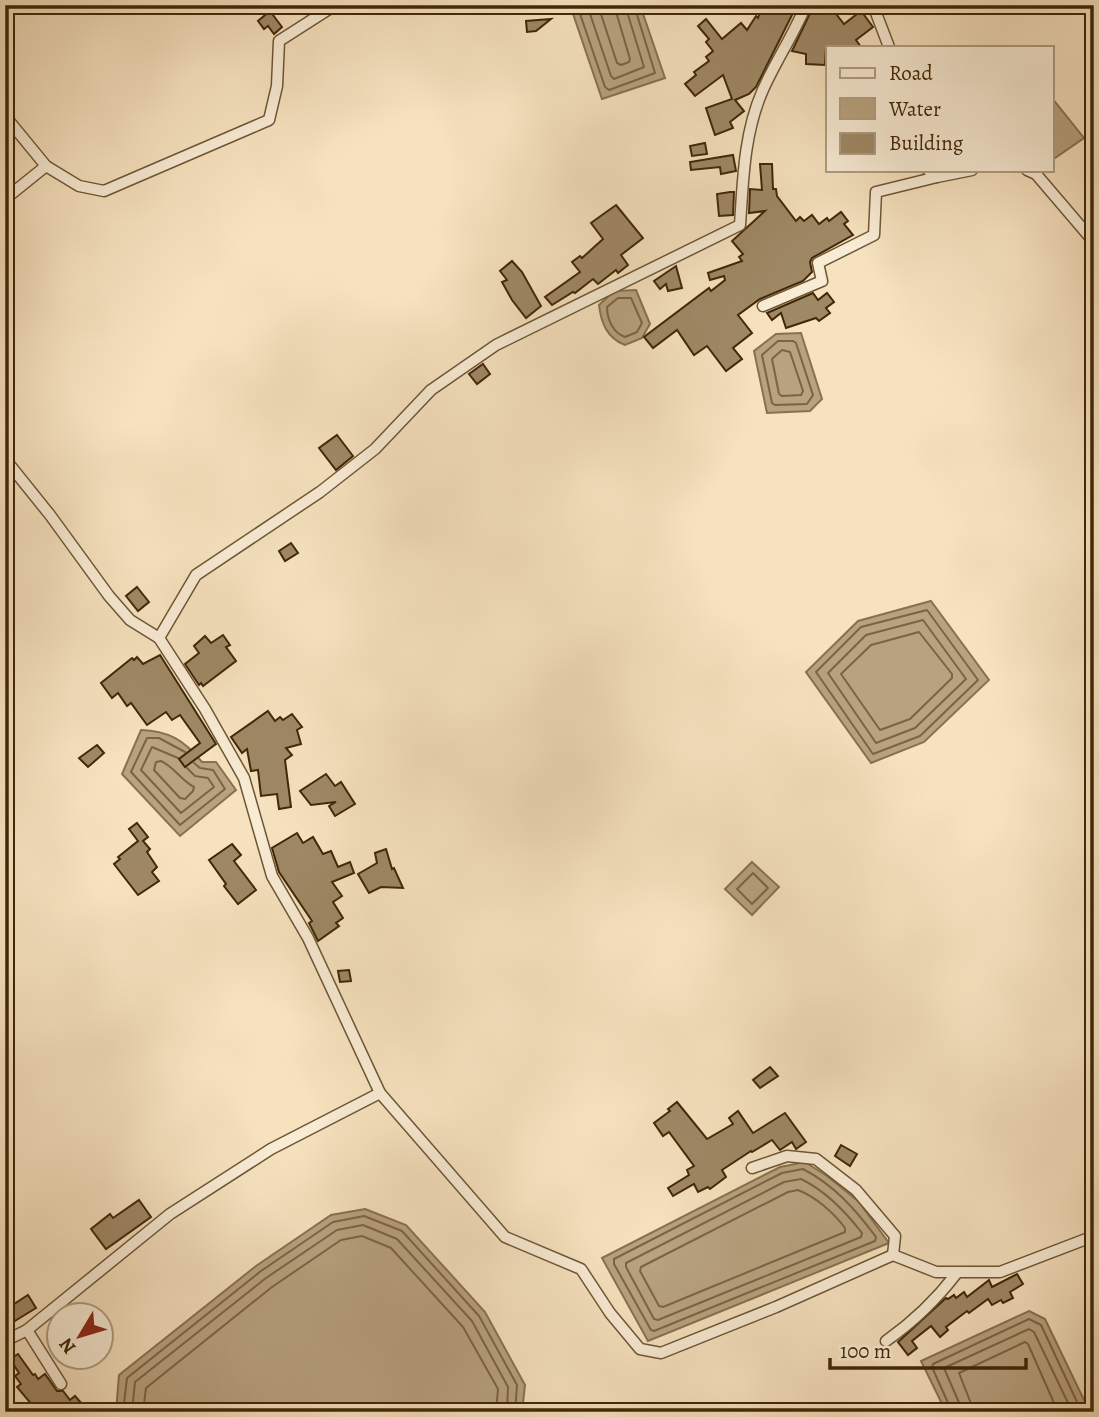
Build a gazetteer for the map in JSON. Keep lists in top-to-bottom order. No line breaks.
{"legend":["Road","Water","Building"],"scale_bar":"100 m","north":"bottom left"}
